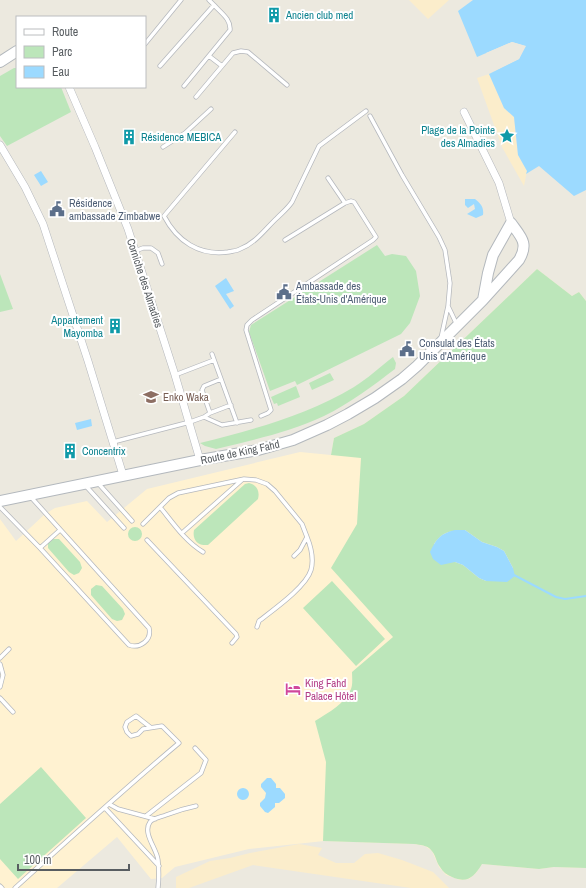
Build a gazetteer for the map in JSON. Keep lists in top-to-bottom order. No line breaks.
{"streets":{"street":["Corniche des Almadies","Route de King Fahd"]},"crossings":[["Corniche des Almadies","Route de King Fahd"]],"places":{"building":["Ancien club med","Résidence MEBICA","Appartement Mayomba","Concentrix"],"place":["Plage de la Pointe des Almadies"],"public building":["Résidence ambassade Zimbabwe","Ambassade des États-Unis d'Amérique","Consulat des États Unis d'Amérique"],"school or university":["Enko Waka"],"hotel":["King Fahd Palace Hôtel"]},"legend":["Route","Parc","Eau"],"scale_bar":"100 m"}
